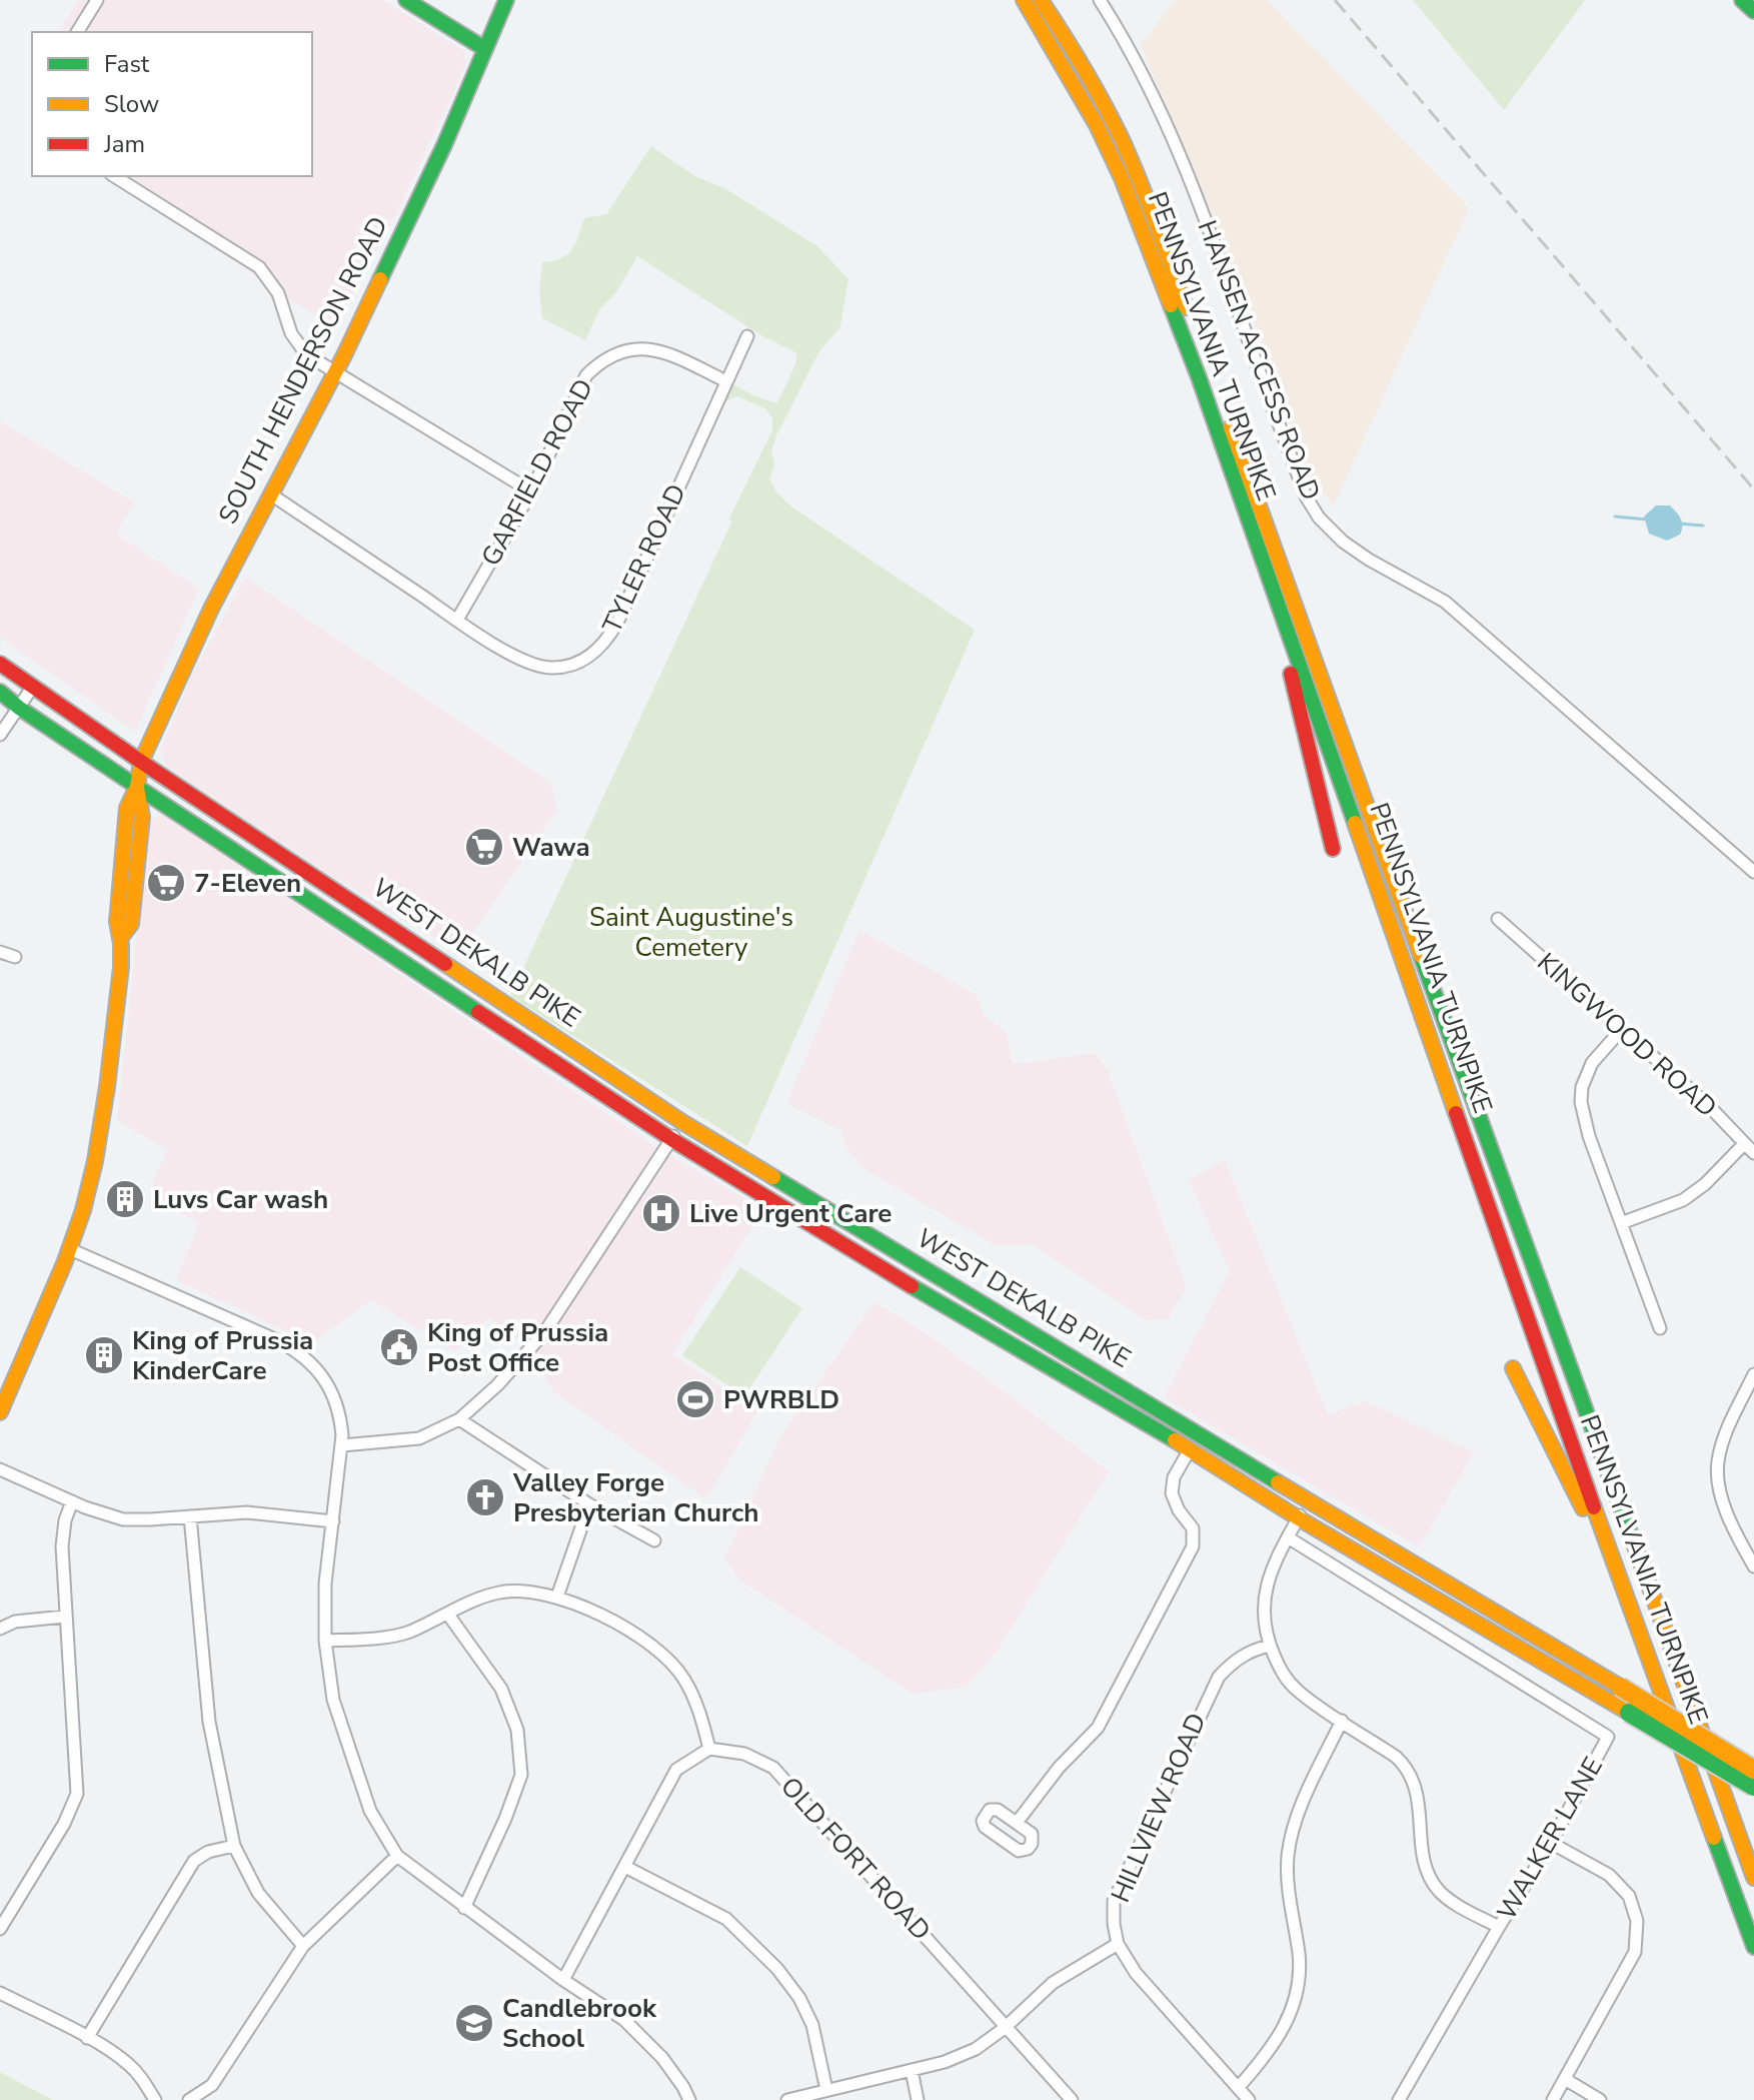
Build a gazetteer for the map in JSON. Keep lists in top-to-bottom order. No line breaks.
{"streets":{"main road":["PENNSYLVANIA TURNPIKE","SOUTH HENDERSON ROAD","WEST DEKALB PIKE"],"street":["HANSEN ACCESS ROAD","GARFIELD ROAD","TYLER ROAD","KINGWOOD ROAD","HILLVIEW ROAD","WALKER LANE","OLD FORT ROAD"]},"crossings":[["SOUTH HENDERSON ROAD","TYLER ROAD"],["SOUTH HENDERSON ROAD","WEST DEKALB PIKE"],["GARFIELD ROAD","TYLER ROAD"]],"parks":["Saint Augustine's Cemetery"],"places":{"supermarket":["Wawa","7-Eleven"],"building":["Luvs Car wash","King of Prussia KinderCare"],"hospital":["Live Urgent Care"],"public building":["King of Prussia Post Office"],"sports":["PWRBLD"],"church":["Valley Forge Presbyterian Church"],"school or university":["Candlebrook School"]},"legend":["Fast","Slow","Jam"]}
